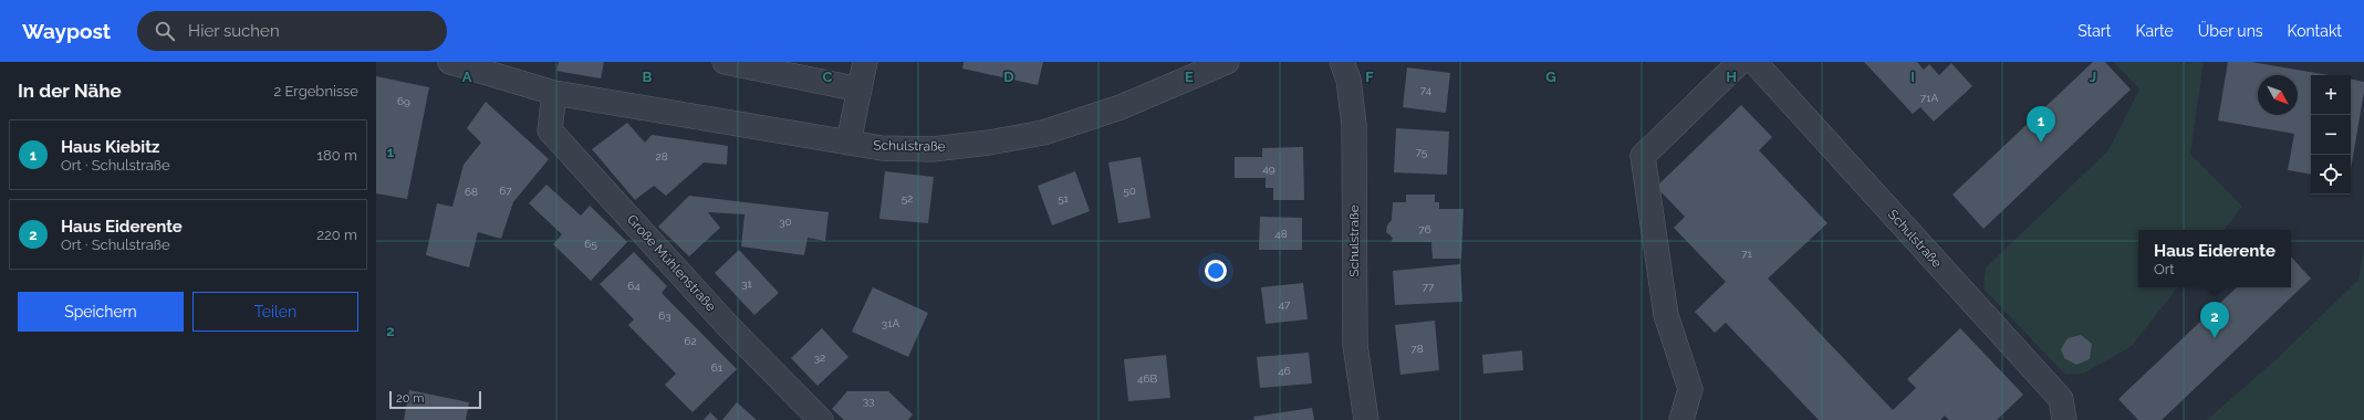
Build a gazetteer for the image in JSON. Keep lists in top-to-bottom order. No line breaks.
{"streets":{"street":["Schulstraße","Große Mühlenstraße"]},"crossings":[["Schulstraße","Große Mühlenstraße"]],"house_numbers":["74","71A","69","75","28","49","67","50","68","52","51","30","76","48","65","71","31","64","77","47","63","31A","62","78","32","61","46","46B","33"],"scale_bar":"20 m","north":"bottom right","page":{"header":"Waypost","search":"Hier suchen","nav":["Start","Karte","Über uns","Kontakt"],"heading":["In der Nähe","2 Ergebnisse"],"map_buttons":["+","−"],"pins":["1","2"],"list":[{"mark":"1","name":"Haus Kiebitz","note":"Ort · Schulstraße","value":"180 m"},{"mark":"2","name":"Haus Eiderente","note":"Ort · Schulstraße","value":"220 m"}],"popup":["Haus Eiderente","Ort"],"buttons":["Speichern","Teilen"],"scale":"20 m"},"grid":{"columns":["A","B","C","D","E","F","G","H","I","J"],"rows":["1","2"]}}
